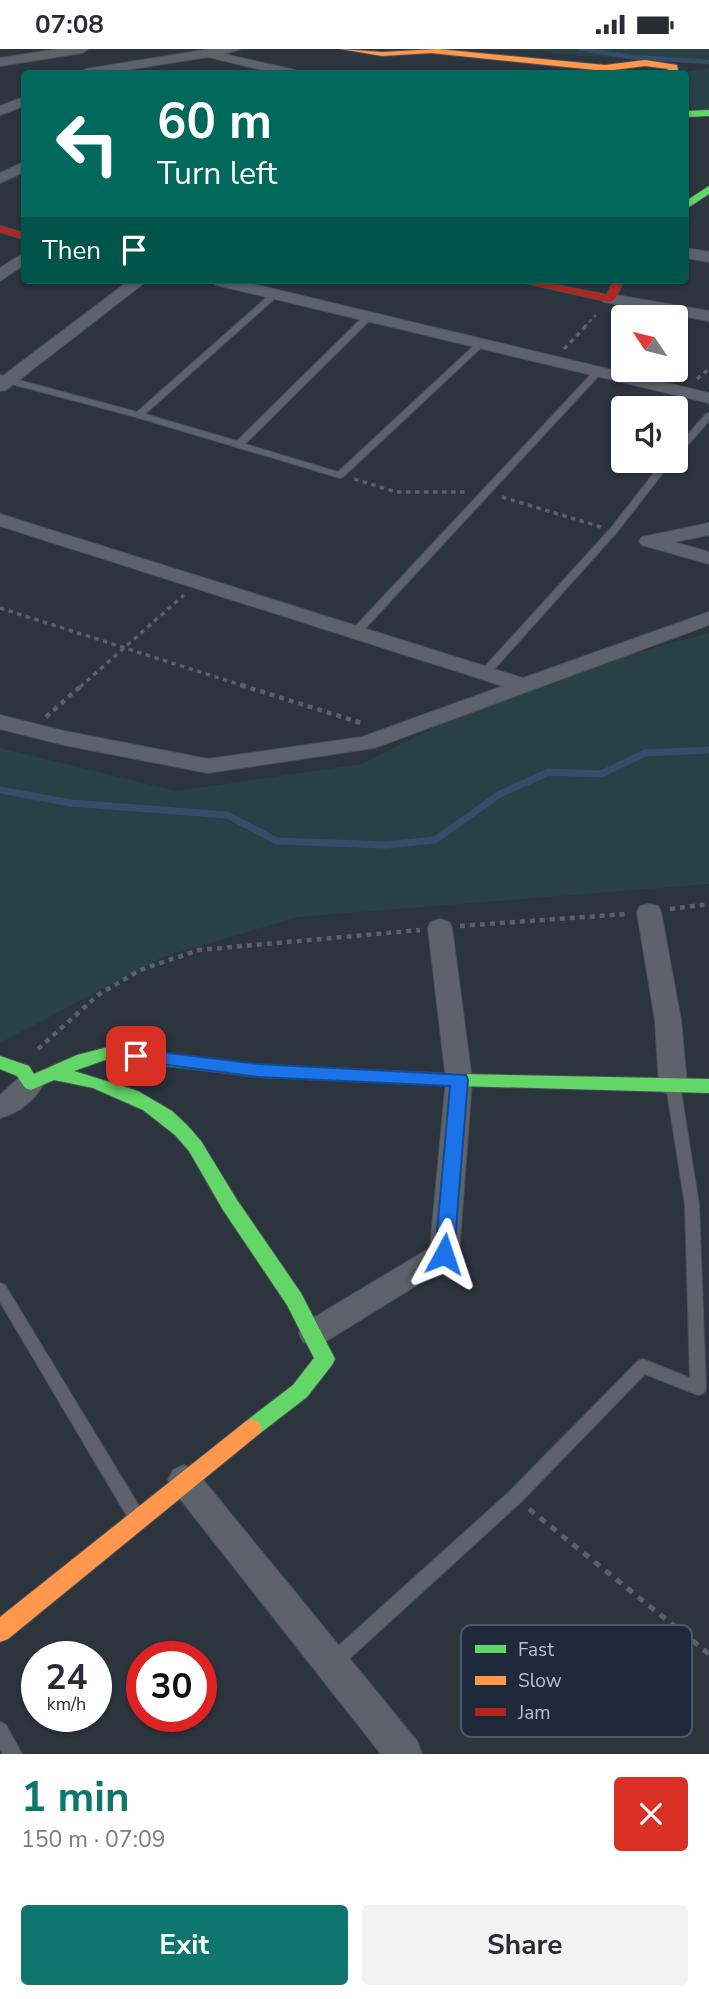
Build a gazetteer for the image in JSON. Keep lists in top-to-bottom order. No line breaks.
{"legend":["Fast","Slow","Jam"],"north":"top left","page":{"status":"07:08","turn":["60 m","Turn left"],"then":"Then","speed":"24 km/h","limit":"30","heading":["1 min","150 m · 07:09"],"buttons":["Exit","Share"]}}
